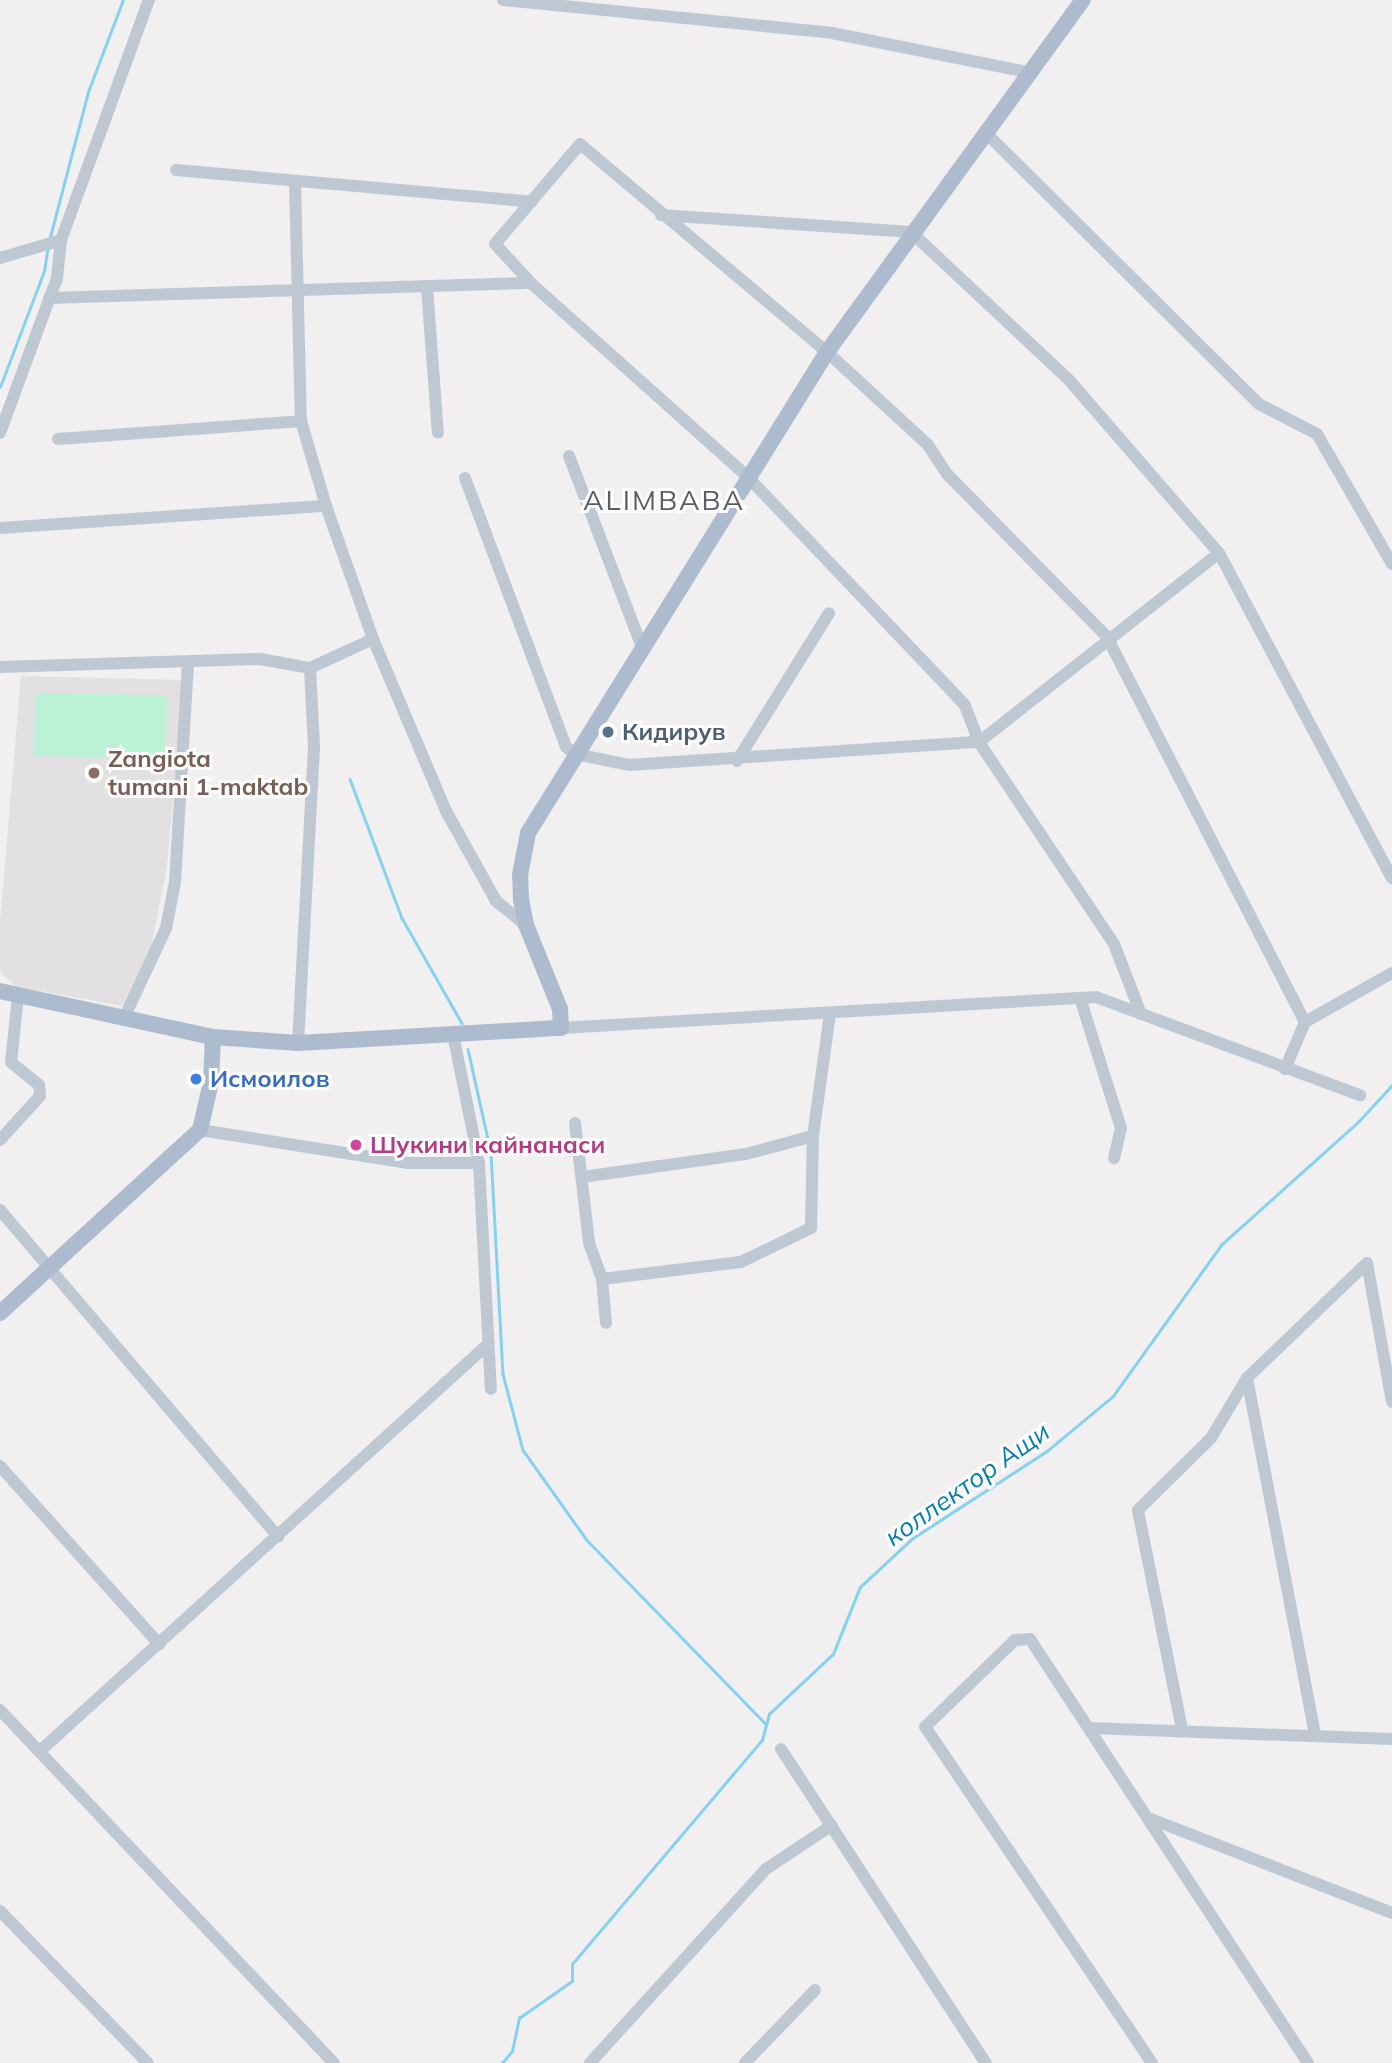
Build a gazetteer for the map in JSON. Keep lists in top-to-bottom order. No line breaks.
{"districts":["ALIMBABA"],"water":["коллектор Ащи"],"places":["Кидирув","Zangiota tumani 1-maktab","Исмоилов","Шукини кайнанаси"]}
